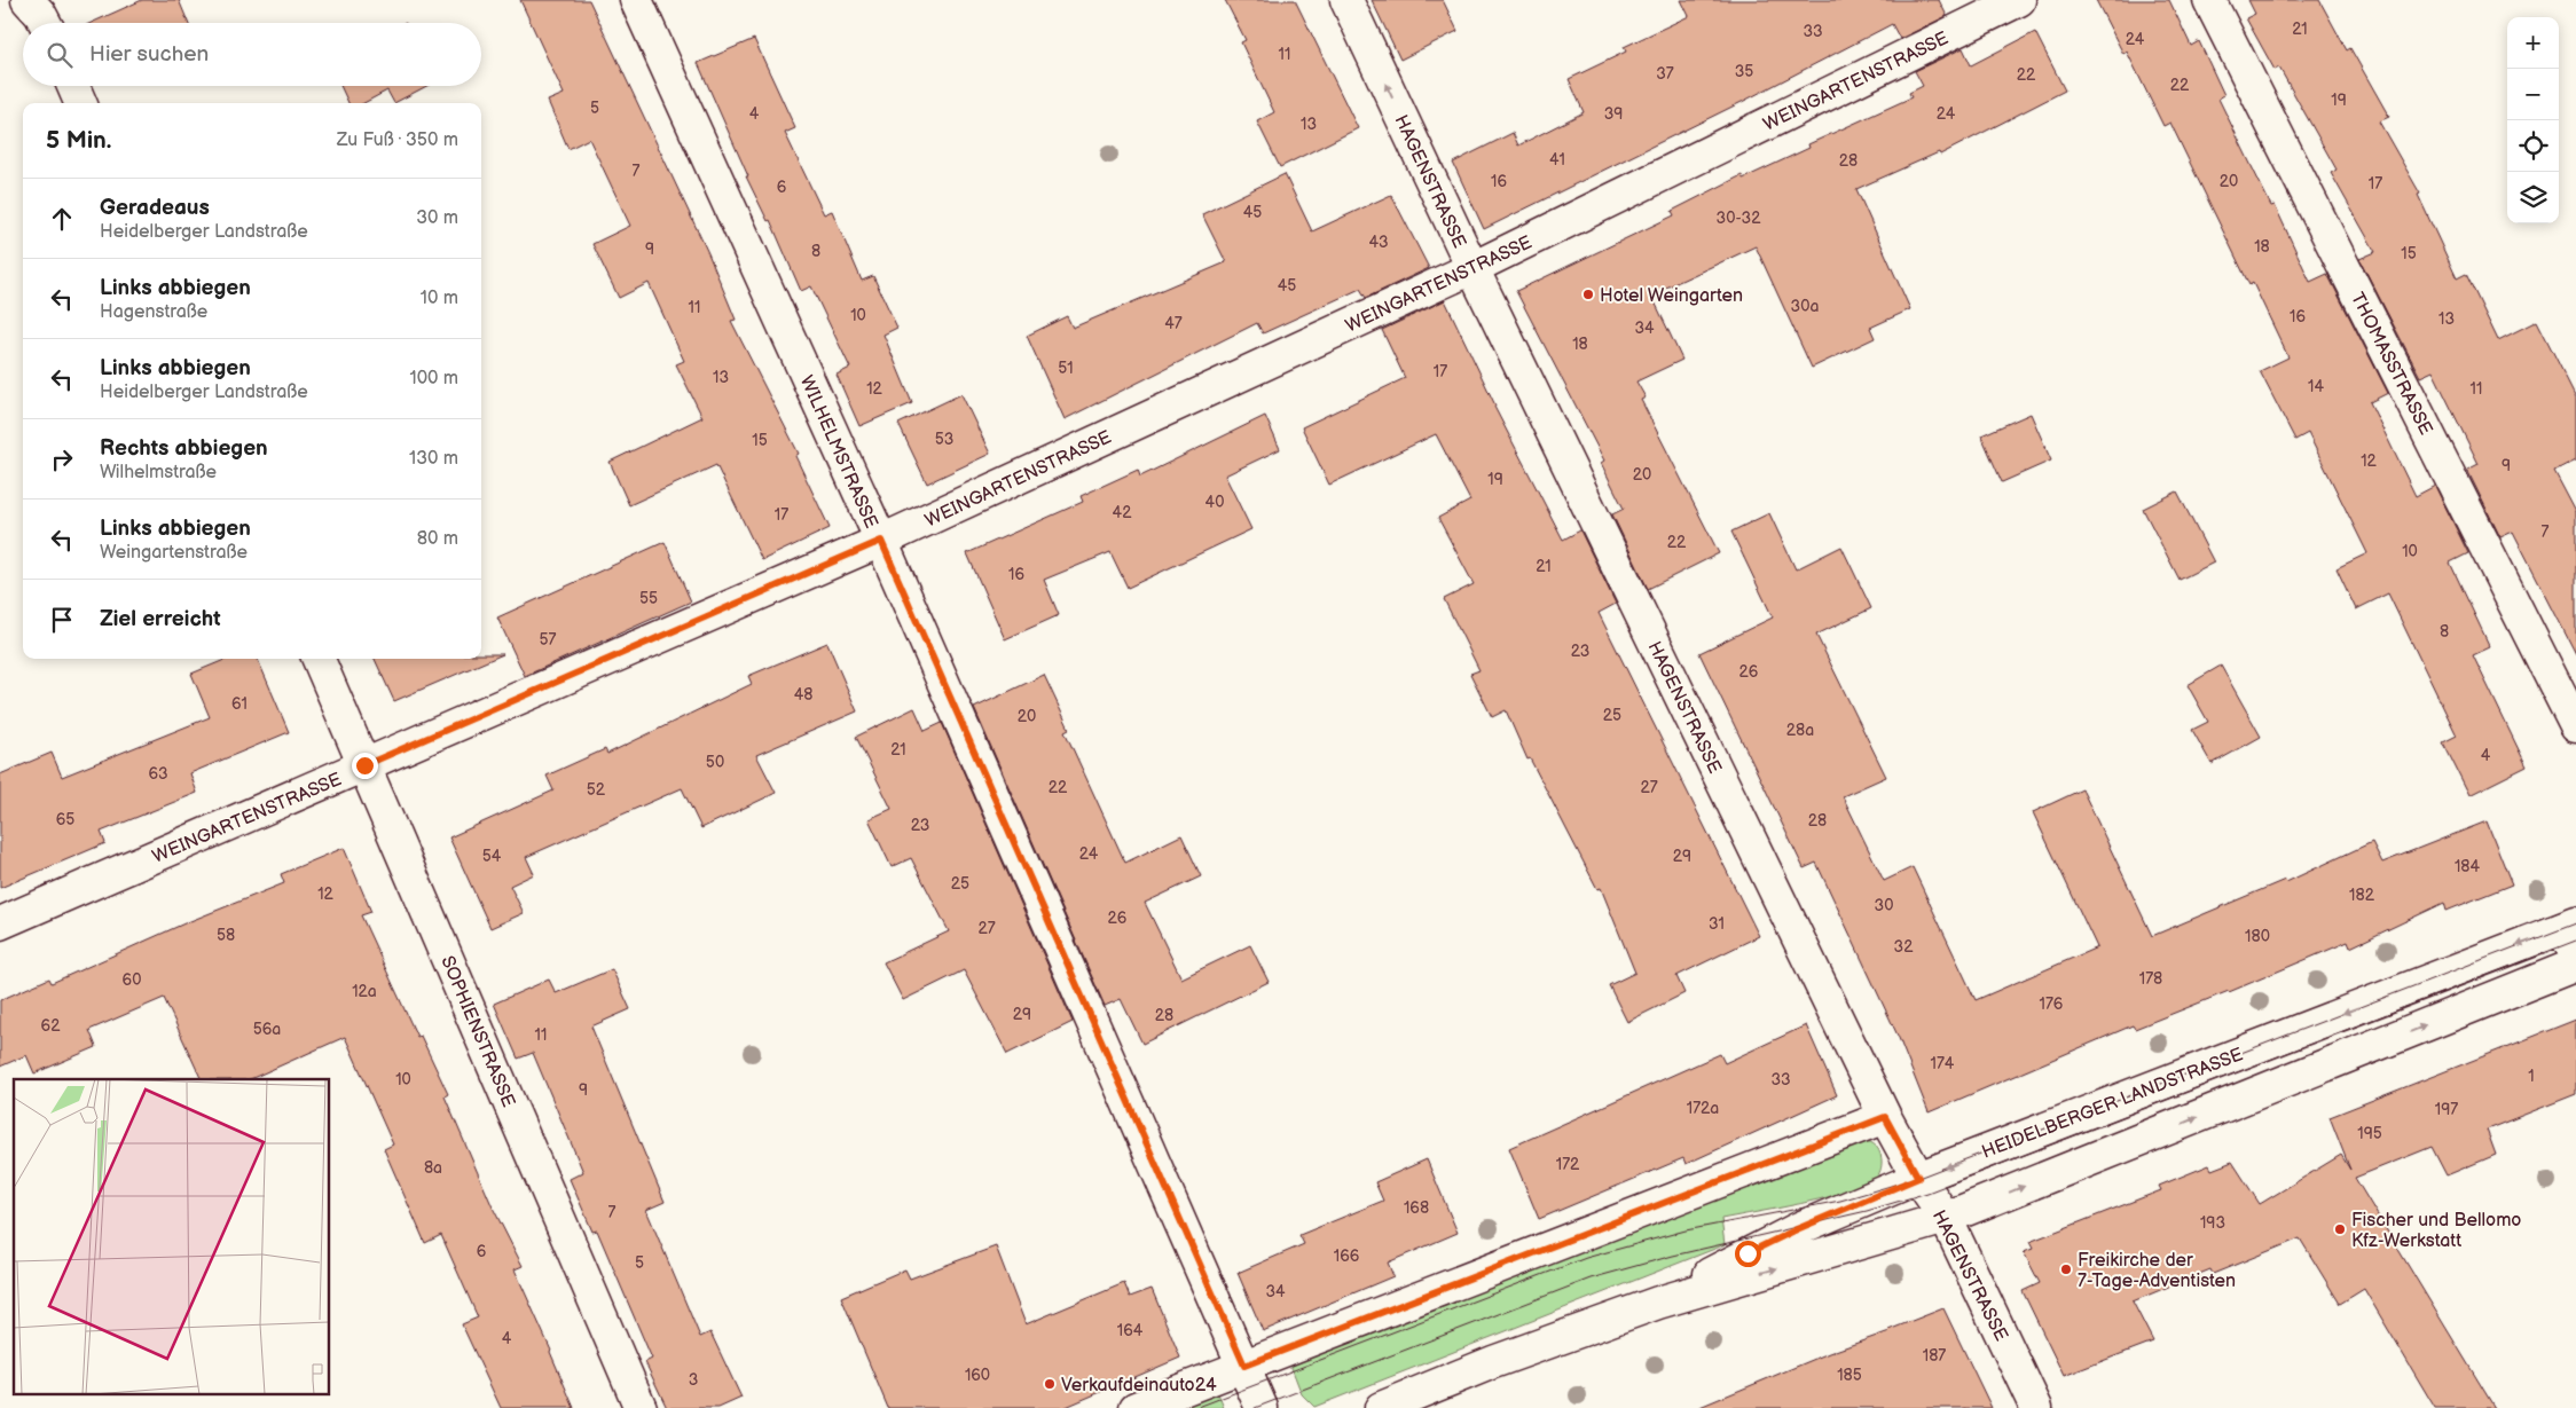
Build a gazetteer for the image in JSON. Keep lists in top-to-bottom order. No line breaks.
{"streets":{"street":["WEINGARTENSTRASSE","HAGENSTRASSE","THOMASSTRASSE","WILHELMSTRASSE","SOPHIENSTRASSE","HEIDELBERGER LANDSTRASSE"]},"crossings":[["WEINGARTENSTRASSE","HAGENSTRASSE"],["WEINGARTENSTRASSE","WILHELMSTRASSE"],["WEINGARTENSTRASSE","SOPHIENSTRASSE"],["HAGENSTRASSE","HEIDELBERGER LANDSTRASSE"]],"places":["Hotel Weingarten","Fischer und Bellomo Kfz-Werkstatt","Freikirche der 7-Tage-Adventisten","Verkaufdeinauto24"],"house_numbers":["21","33","24","11","35","37","22","22","19","5","4","39","24","13","41","28","7","16","20","17","6","45","30-32","43","18","9","8","15","45","30a","11","10","16","13","47","34","18","51","17","13","14","12","11","53","15","12","9","20","19","40","42","17","7","22","10","21","16","55","8","57","23","26","48","61","25","20","28a","21","4","50","63","22","27","52","65","28","23","24","54","29","184","25","12","182","30","26","31","27","58","180","32","178","60","12a","176","29","28","62","56a","11","174","1","10","33","9","172a","197","195","172","8a","168","7","193","6","166","5","34","164","4","187","160","185","3"],"page":{"map_buttons":["+","−"],"search":"Hier suchen","heading":["5 Min.","Zu Fuß · 350 m"],"list":[["Geradeaus","Heidelberger Landstraße","30 m"],["Links abbiegen","Hagenstraße","10 m"],["Links abbiegen","Heidelberger Landstraße","100 m"],["Rechts abbiegen","Wilhelmstraße","130 m"],["Links abbiegen","Weingartenstraße","80 m"],"Ziel erreicht"]}}
